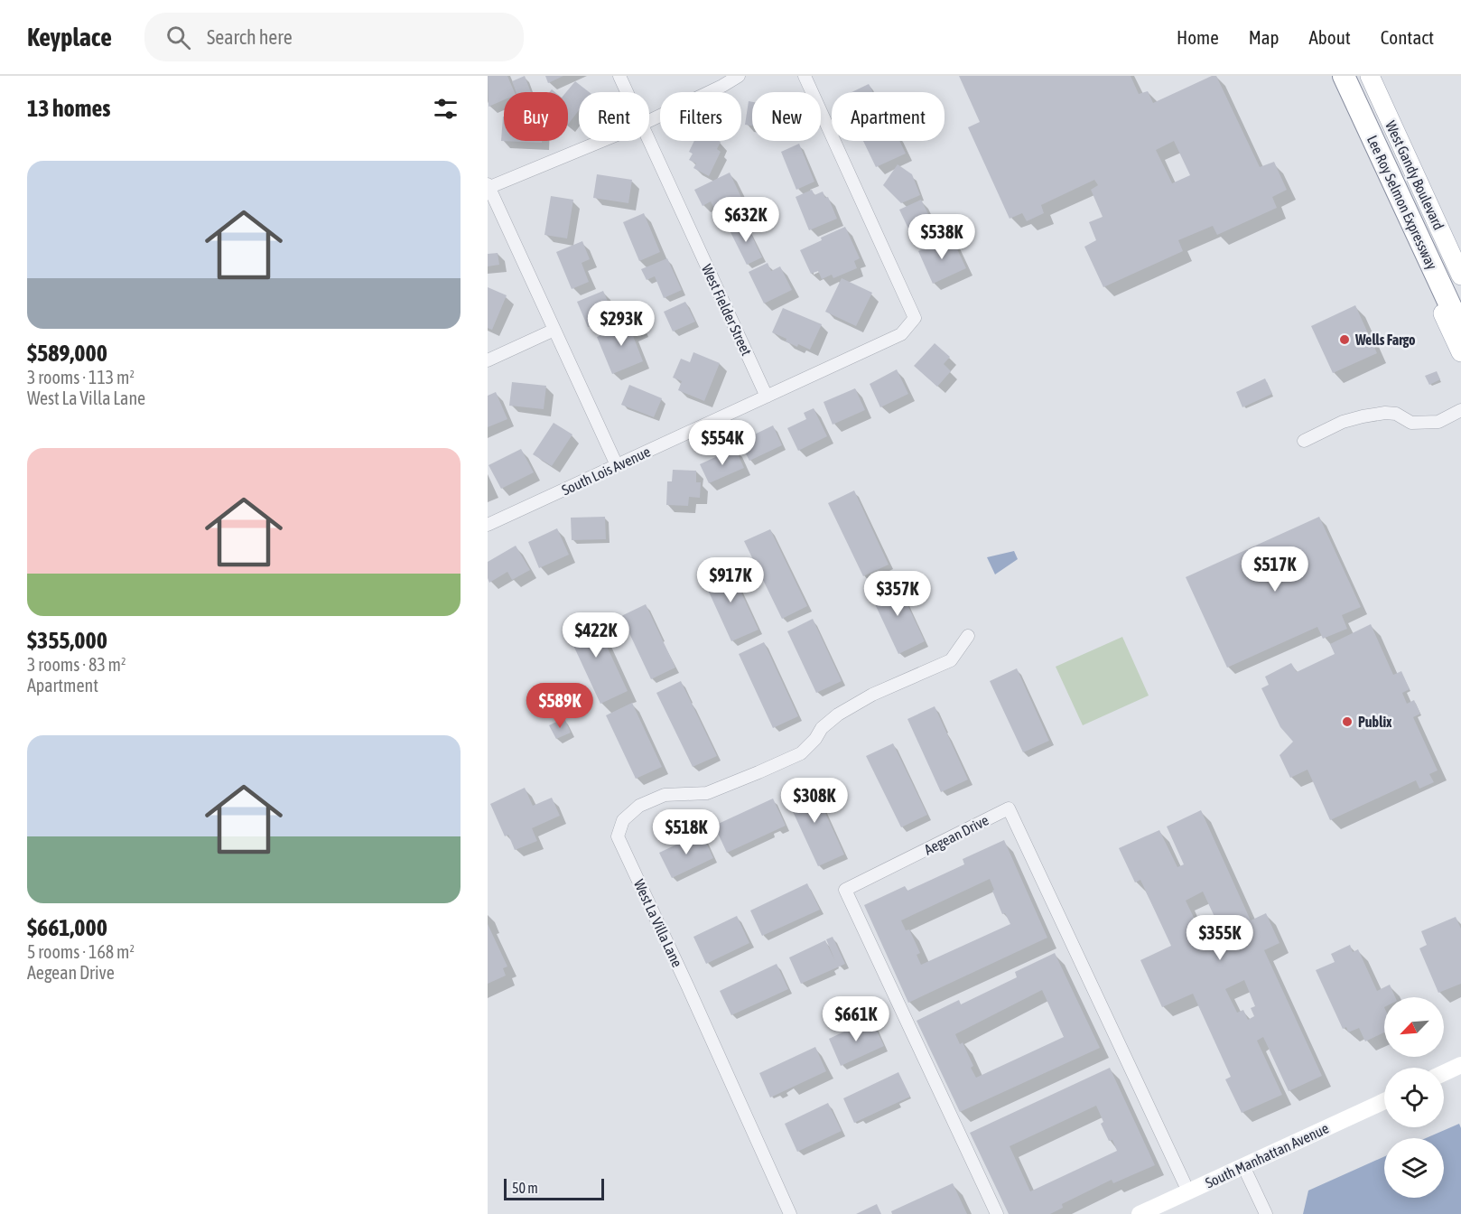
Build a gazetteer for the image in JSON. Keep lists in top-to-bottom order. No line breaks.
{"streets":{"highway":["Lee Roy Selmon Expressway"],"main road":["West Gandy Boulevard","South Manhattan Avenue"],"street":["West Fielder Street","South Lois Avenue","Aegean Drive","West La Villa Lane"]},"crossings":[["West Fielder Street","South Lois Avenue"],["Aegean Drive","South Manhattan Avenue"]],"places":["Wells Fargo","Publix"],"scale_bar":"50 m","north":"bottom left","page":{"header":"Keyplace","search":"Search here","nav":["Home","Map","About","Contact"],"heading":"13 homes","chip":["Buy","Rent","Filters","New","Apartment"],"list":[{"name":"$589,000","note":"3 rooms · 113 m² · West La Villa Lane"},{"name":"$355,000","note":"3 rooms · 83 m² · Apartment"},{"name":"$661,000","note":"5 rooms · 168 m² · Aegean Drive"}],"price":["$632K","$538K","$293K","$554K","$517K","$917K","$357K","$422K","$589K","$308K","$518K","$355K","$661K"],"scale":"50 m"}}
